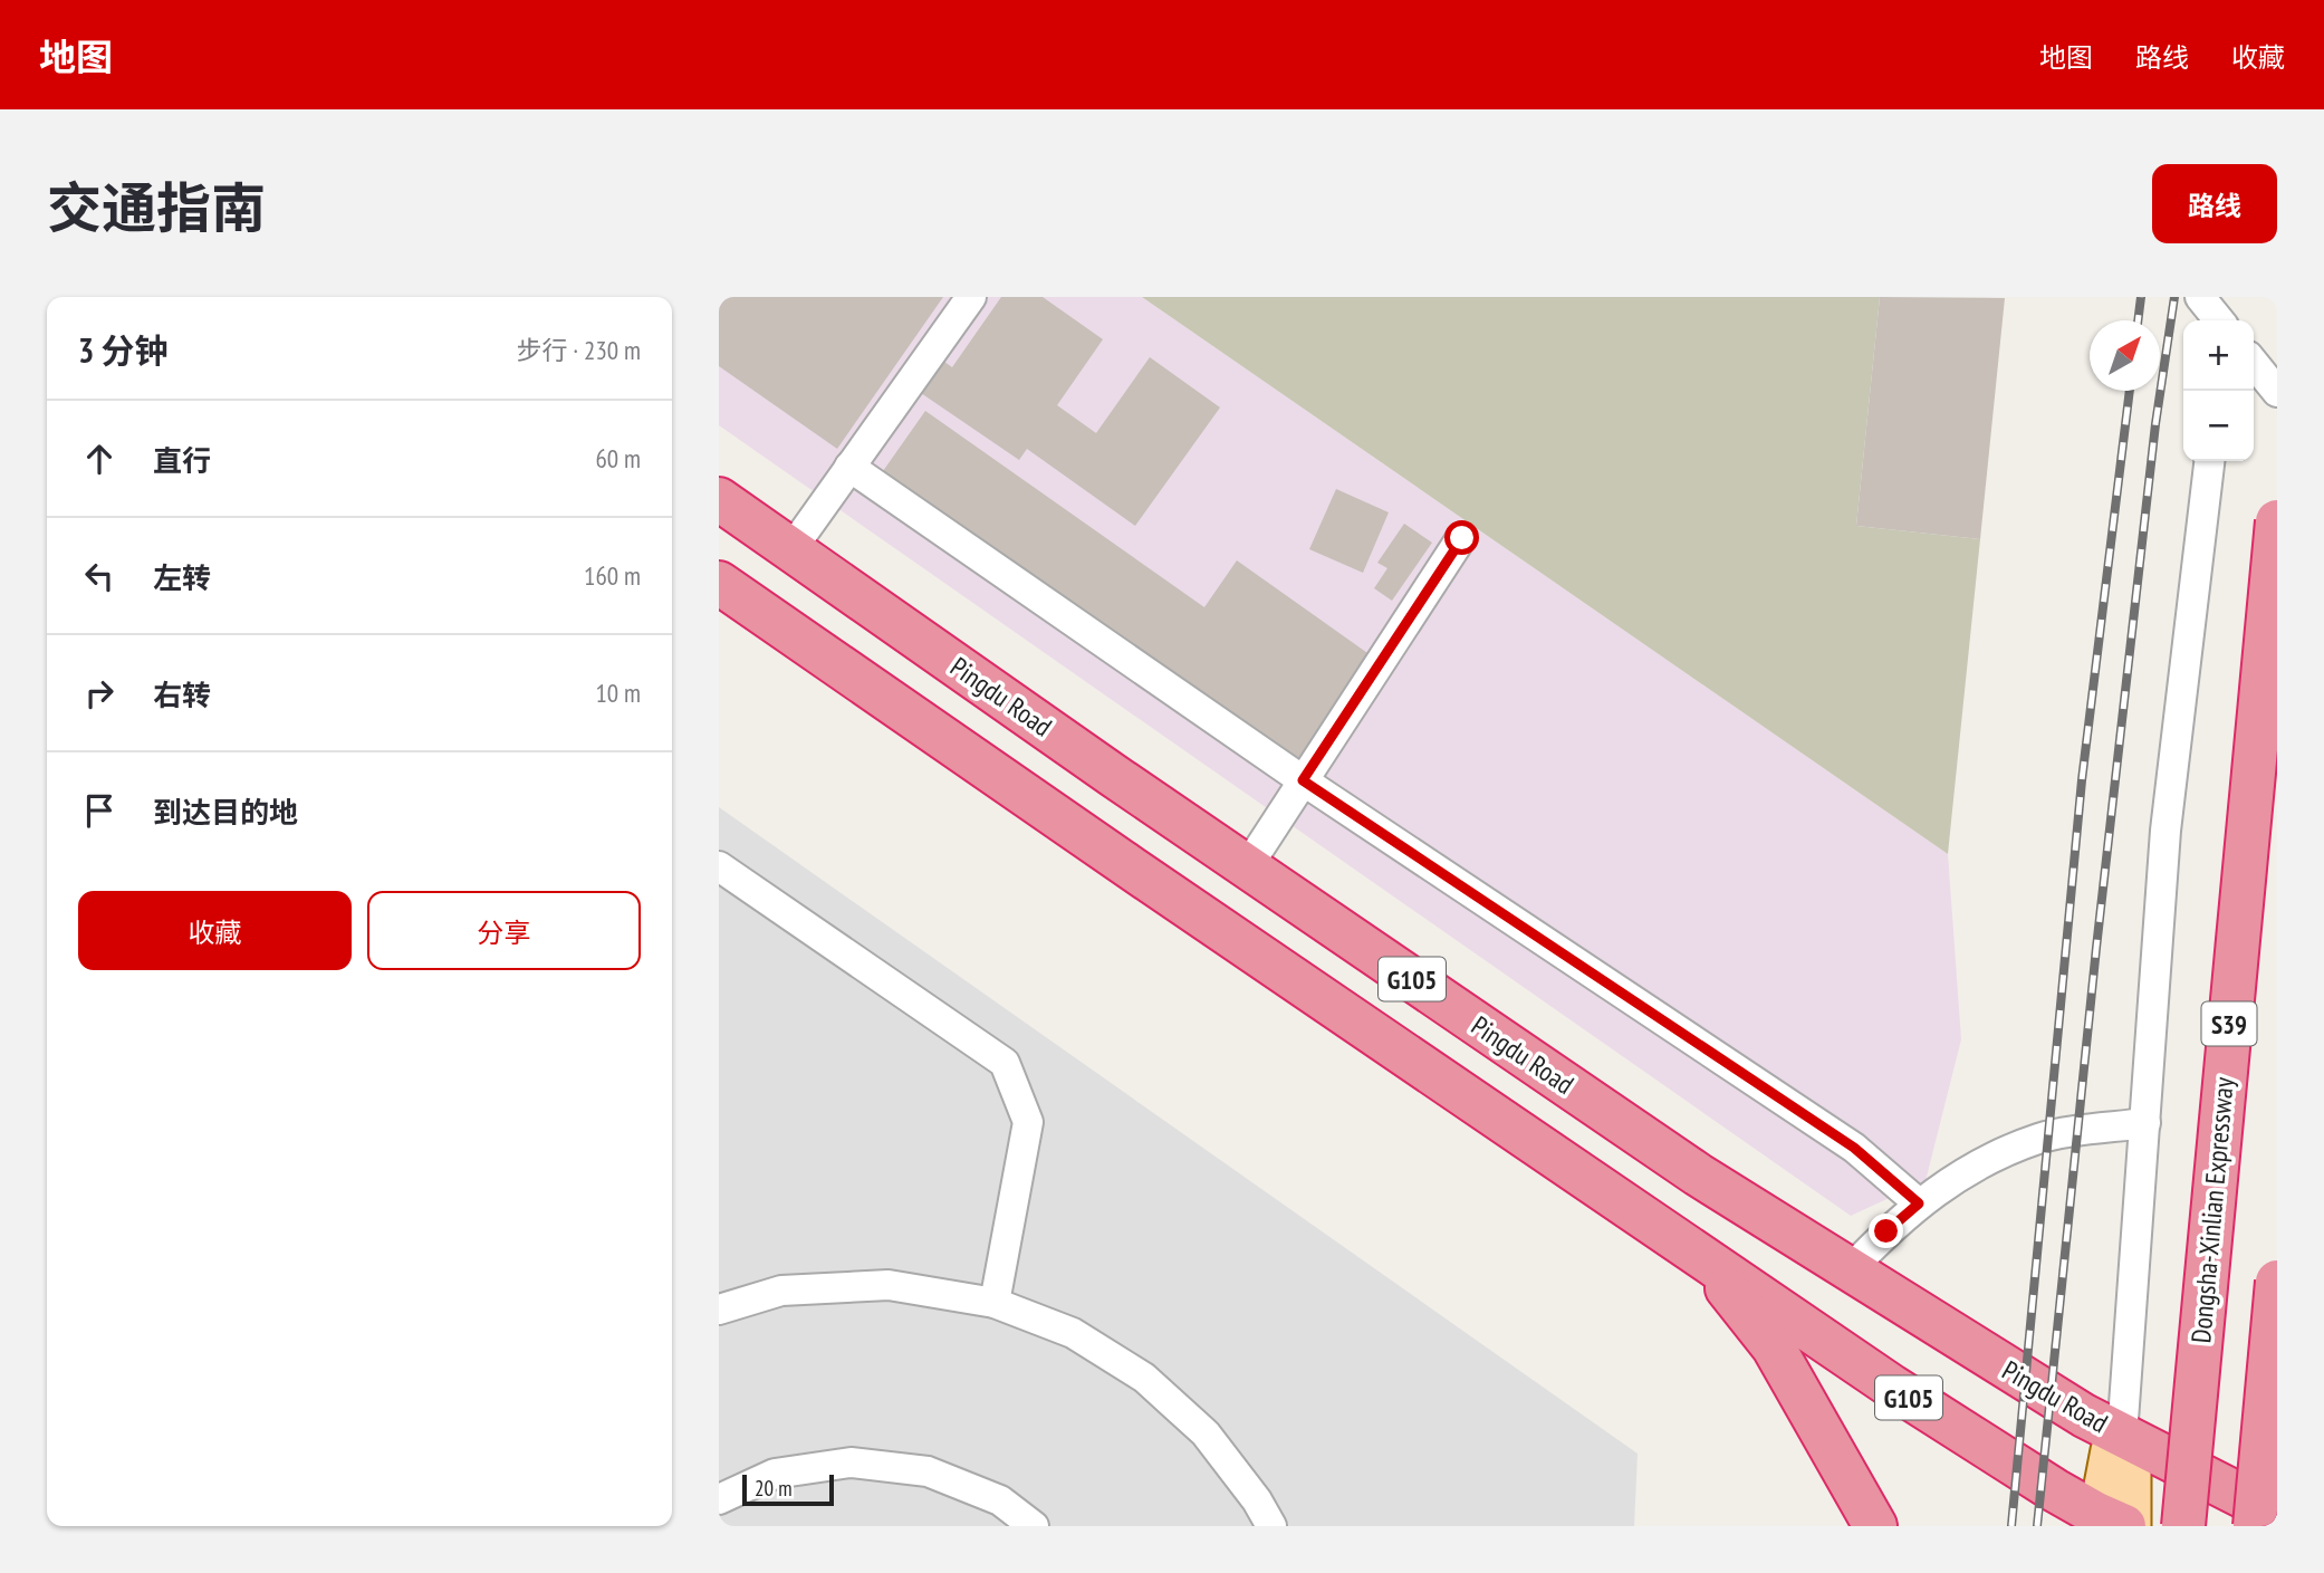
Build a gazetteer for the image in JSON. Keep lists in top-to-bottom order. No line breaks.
{"streets":{"highway":["Pingdu Road","G105","S39","Dongsha-Xinlian Expressway"]},"scale_bar":"20 m","north":"top right","page":{"header":"地图","nav":["地图","路线","收藏"],"title":"交通指南","buttons":["路线",["收藏","分享"]],"heading":["3 分钟","步行 · 230 m"],"map_buttons":["+","−"],"list":[["直行","60 m"],["左转","160 m"],["右转","10 m"],"到达目的地"],"scale":"20 m"}}
